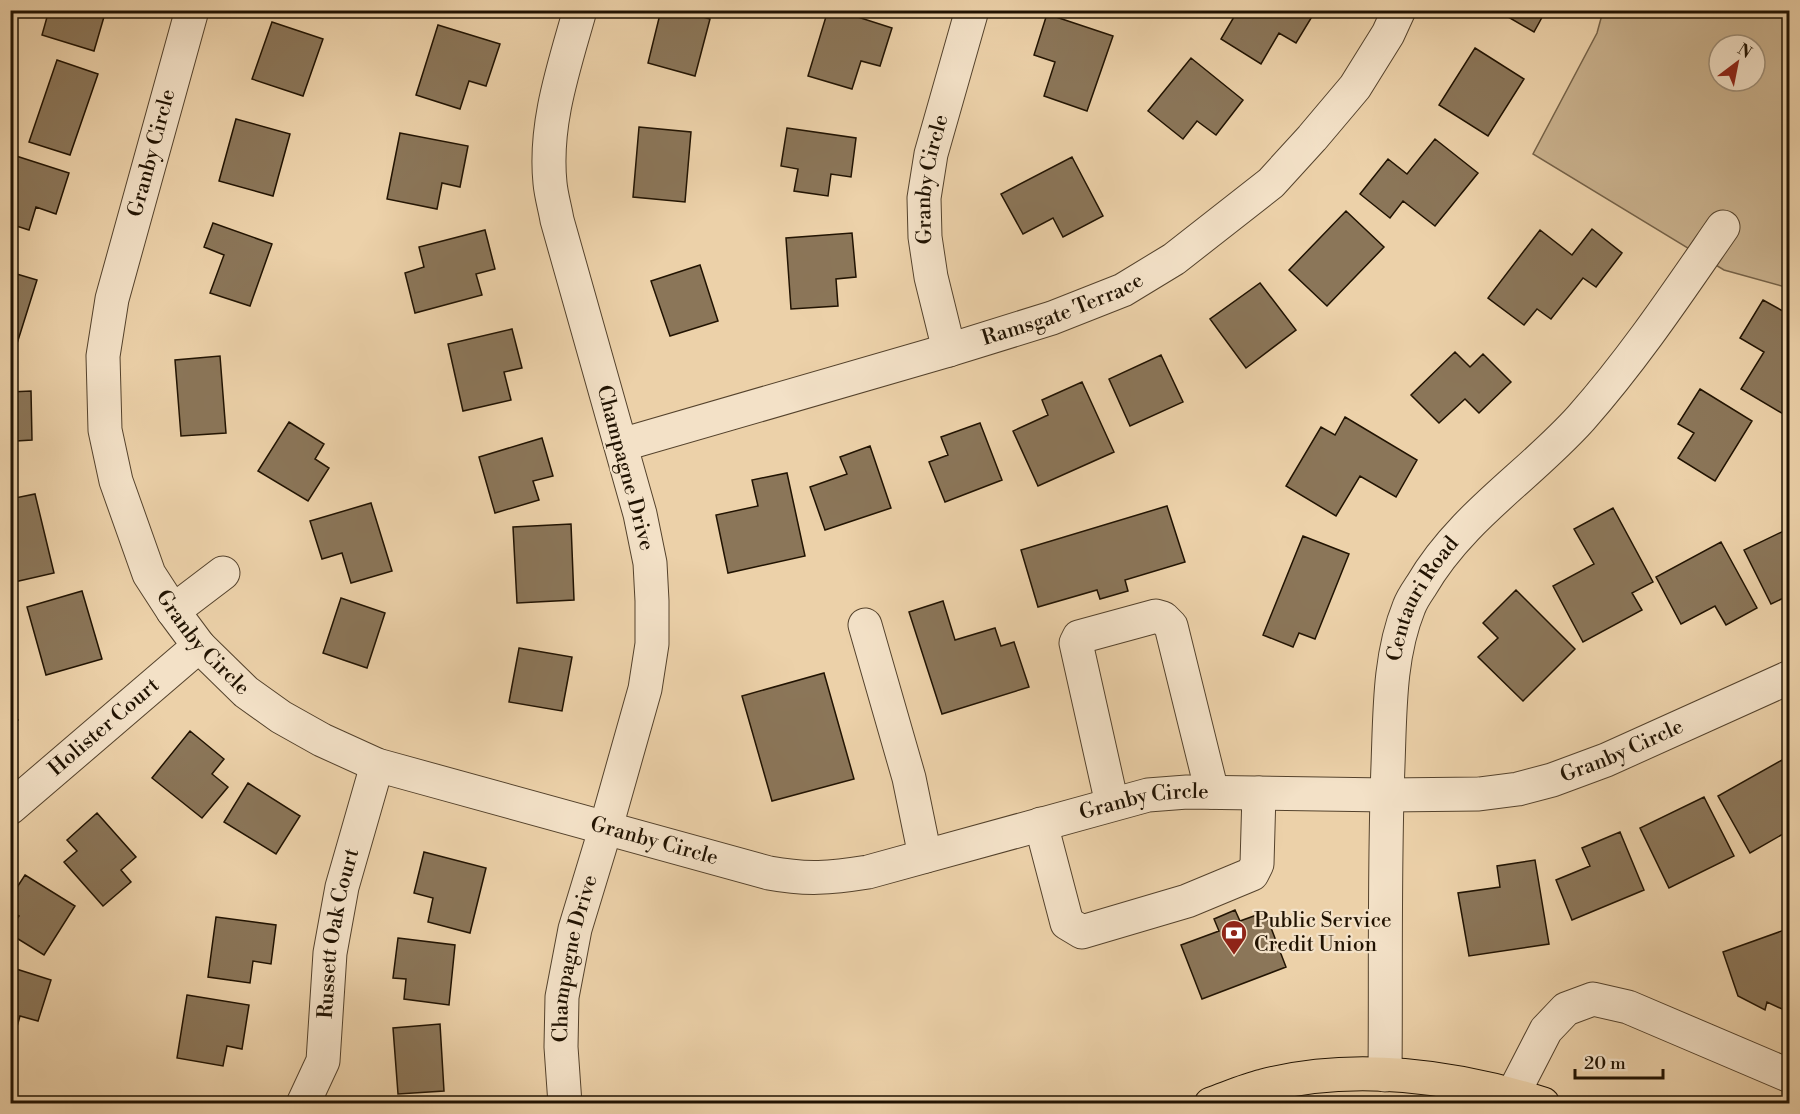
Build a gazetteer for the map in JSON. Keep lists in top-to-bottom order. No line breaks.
{"streets":{"street":["Granby Circle","Ramsgate Terrace","Champagne Drive","Centauri Road","Holister Court","Russett Oak Court"]},"crossings":[["Granby Circle","Ramsgate Terrace"],["Granby Circle","Champagne Drive"],["Granby Circle","Centauri Road"],["Granby Circle","Holister Court"],["Granby Circle","Russett Oak Court"],["Ramsgate Terrace","Champagne Drive"]],"places":{"bank":["Public Service Credit Union"]},"scale_bar":"20 m","north":"top right"}
